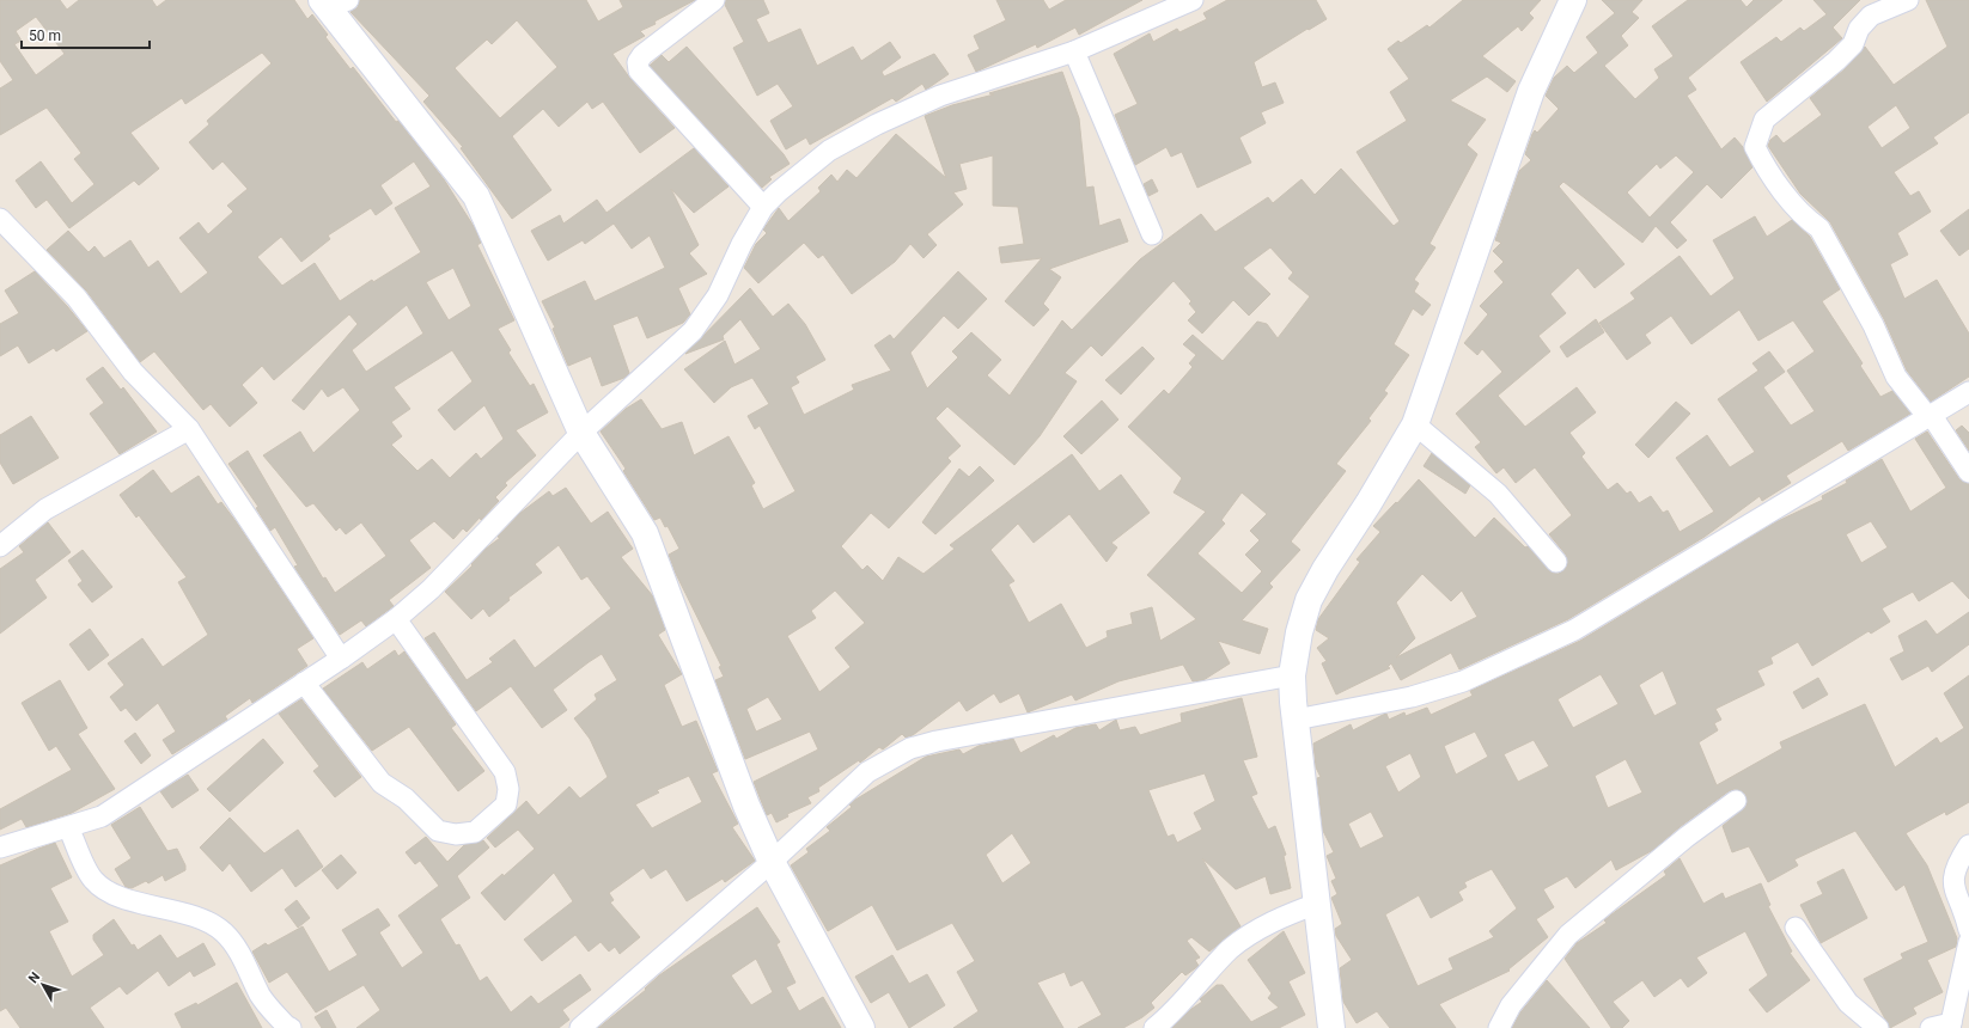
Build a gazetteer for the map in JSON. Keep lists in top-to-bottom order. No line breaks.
{"scale_bar":"50 m","north":"top left"}
